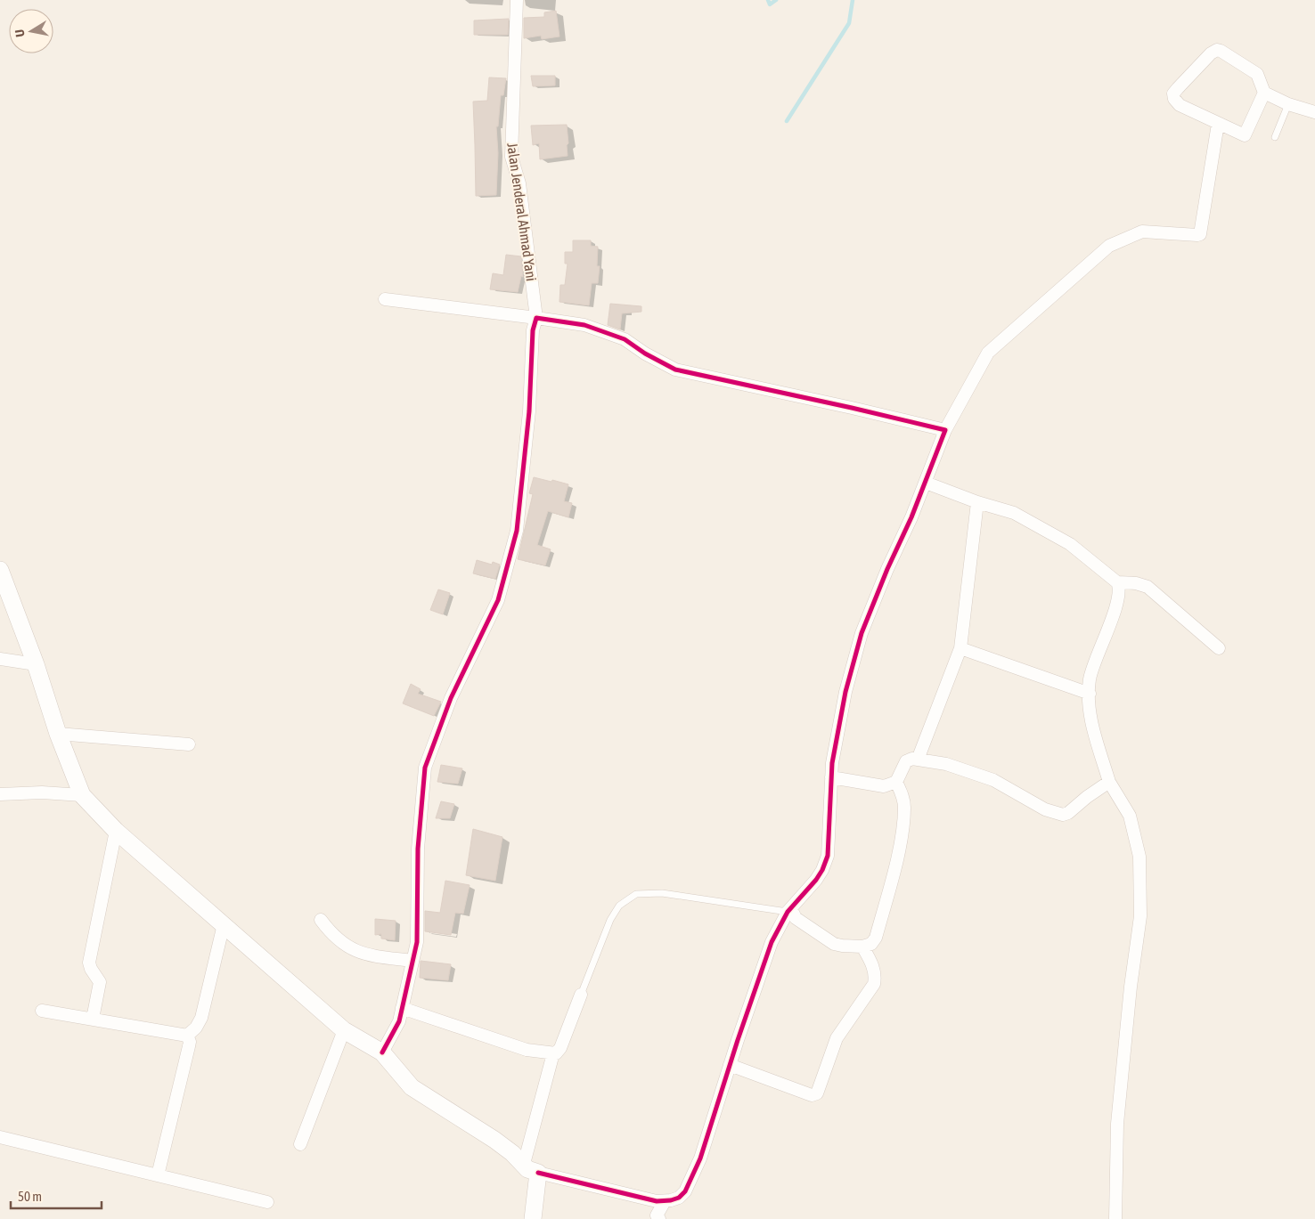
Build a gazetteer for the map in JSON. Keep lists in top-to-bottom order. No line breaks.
{"streets":{"street":["Jalan Jenderal Ahmad Yani"]},"scale_bar":"50 m","north":"left"}
